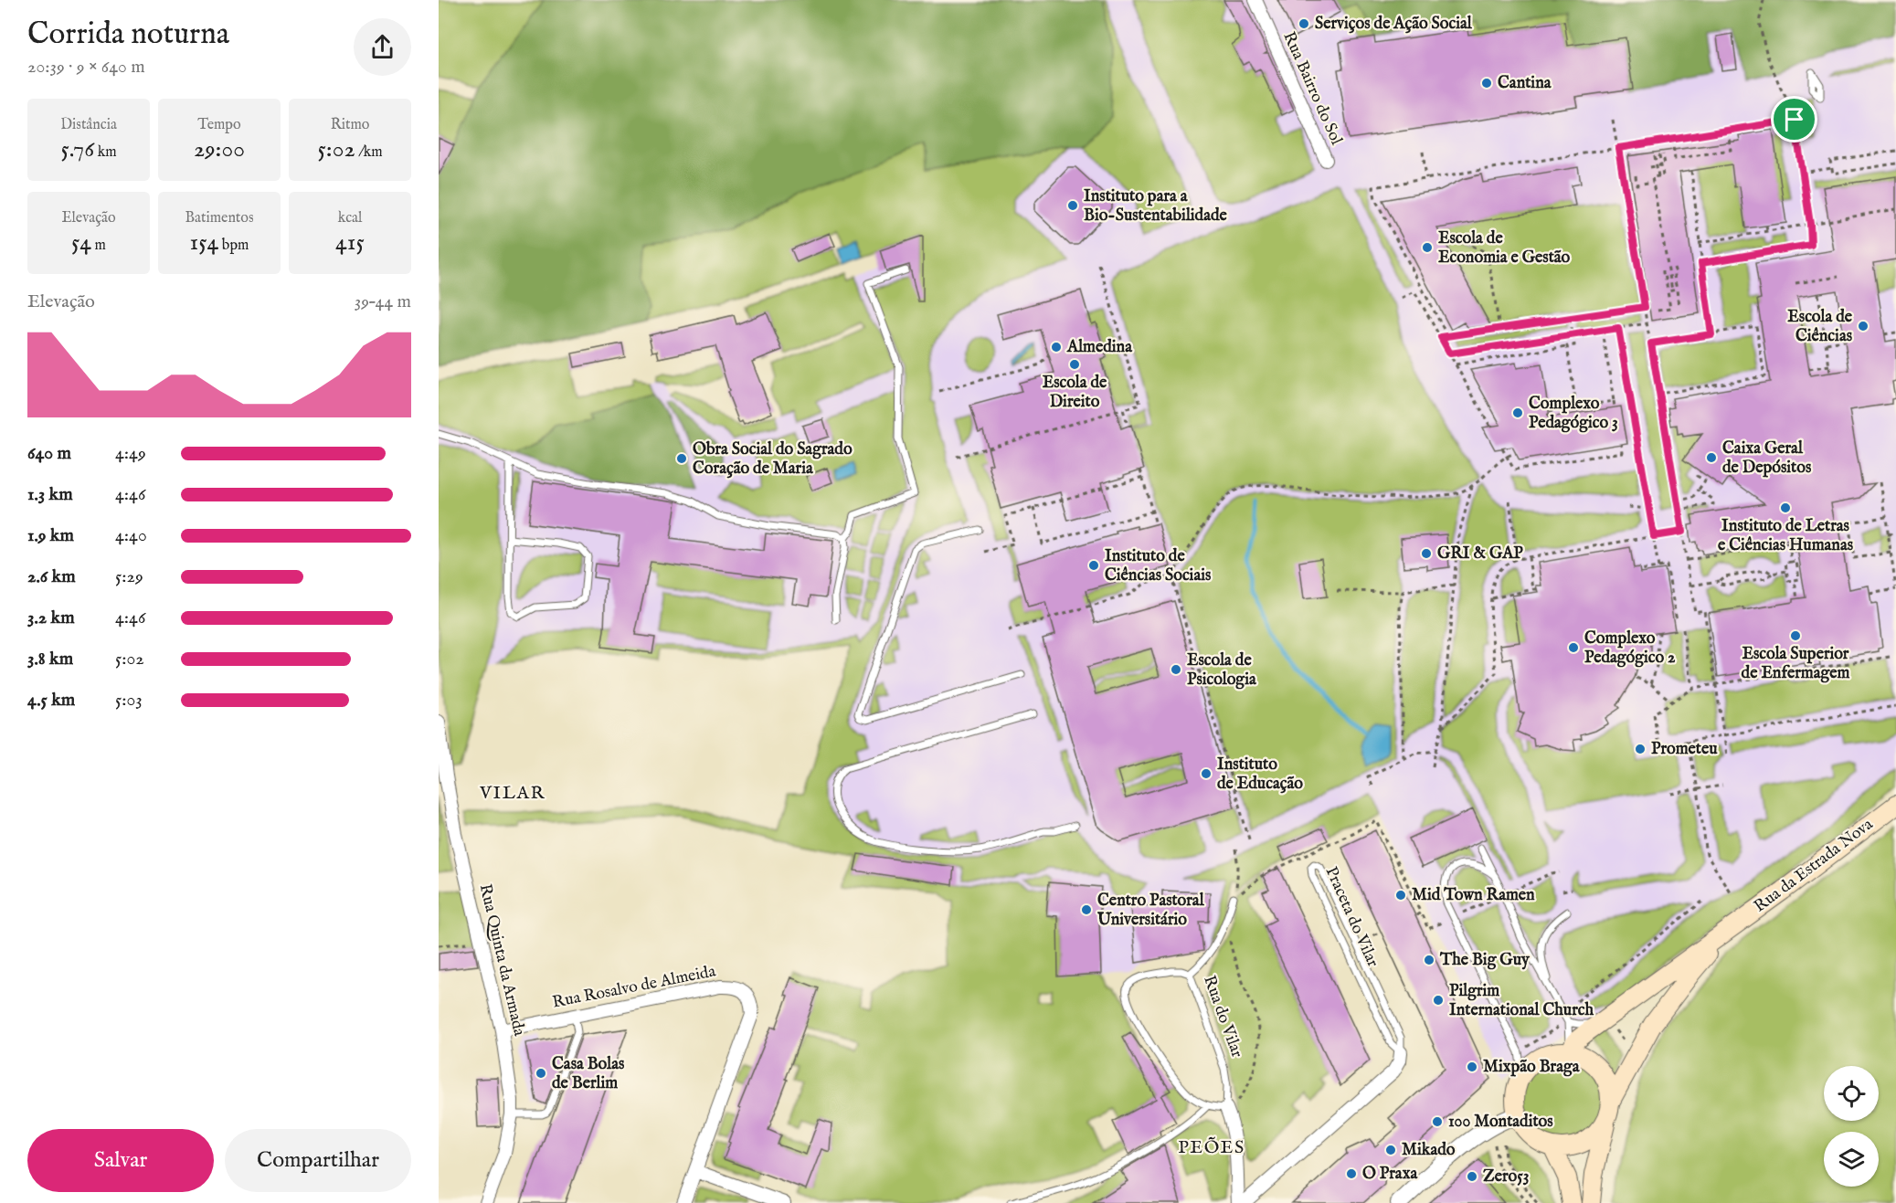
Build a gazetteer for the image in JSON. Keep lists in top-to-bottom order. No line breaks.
{"streets":{"main road":["Rua da Estrada Nova"],"street":["Rua Bairro do Sol","Rua Quinta da Armada","Rua Rosalvo de Almeida","Rua do Vilar"],"lane":["Praceta do Vilar"]},"crossings":[["Rua Quinta da Armada","Rua Rosalvo de Almeida"]],"districts":["VILAR","PEÕES"],"places":["Serviços de Ação Social","Cantina","Instituto para a Bio-Sustentabilidade","Escola de Economia e Gestão","Escola de Ciências","Almedina","Escola de Direito","Complexo Pedagógico 3","Caixa Geral de Depósitos","Obra Social do Sagrado Coração de Maria","Instituto de Letras e Ciências Humanas","GRI & GAP","Instituto de Ciências Sociais","Escola Superior de Enfermagem","Complexo Pedagógico 2","Escola de Psicologia","Prometeu","Instituto de Educação","Mid Town Ramen","Centro Pastoral Universitário","The Big Guy","Pilgrim International Church","Mixpão Braga","Casa Bolas de Berlim","100 Montaditos","Mikado","O Praxa","Zero53"],"page":{"heading":["Corrida noturna","20:39 · 9 × 640 m"],"stats":[["Distância","5.76 km"],["Tempo","29:00"],["Ritmo","5:02 /km"],["Elevação","54 m"],["Batimentos","154 bpm"],["kcal","415"]],"chart":["Elevação","39–44 m"],"list":[{"name":"640 m","note":"4:49"},{"name":"1.3 km","note":"4:46"},{"name":"1.9 km","note":"4:40"},{"name":"2.6 km","note":"5:29"},{"name":"3.2 km","note":"4:46"},{"name":"3.8 km","note":"5:02"},{"name":"4.5 km","note":"5:03"}],"buttons":["Salvar","Compartilhar"]}}
